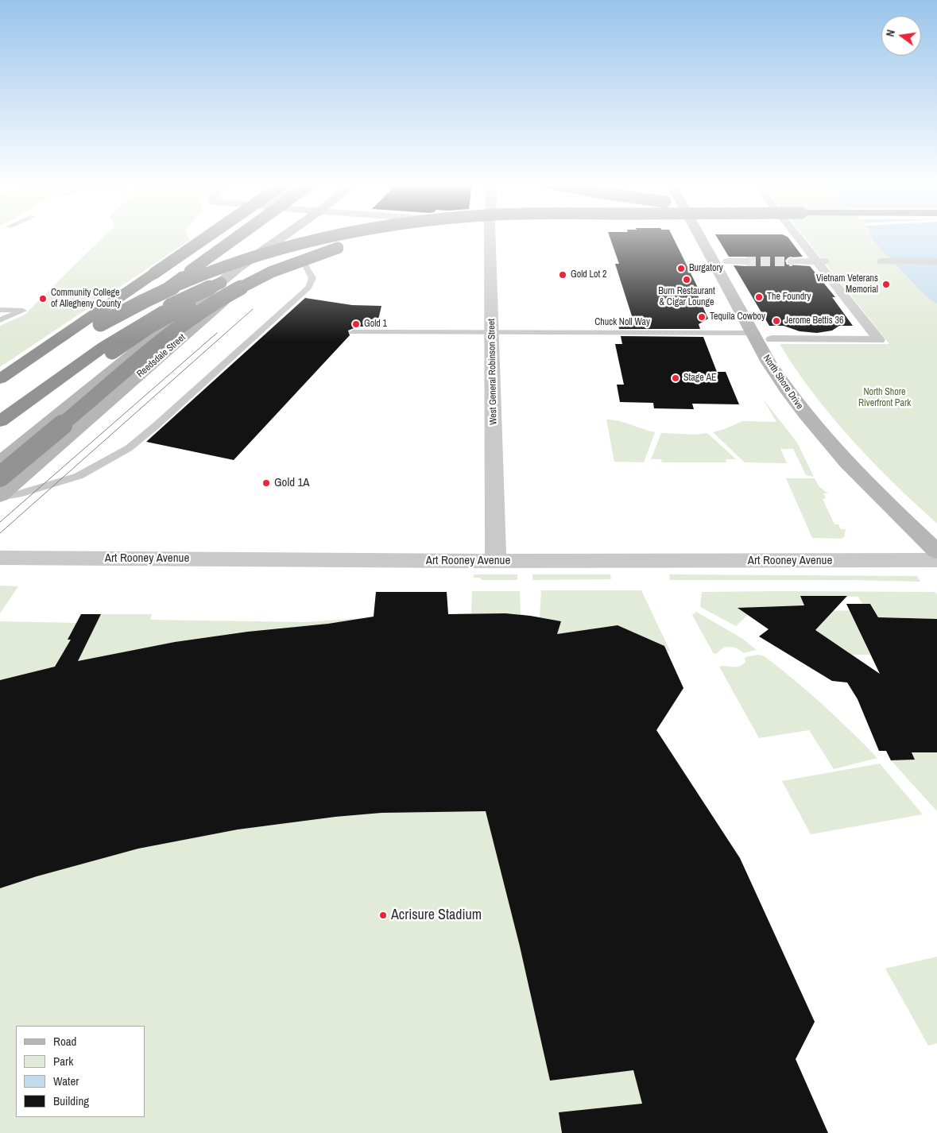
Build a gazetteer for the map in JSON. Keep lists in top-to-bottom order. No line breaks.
{"streets":{"main road":["Reedsdale Street","North Shore Drive"],"street":["West General Robinson Street","Art Rooney Avenue"],"lane":["Chuck Noll Way"]},"crossings":[["Chuck Noll Way","West General Robinson Street"],["Chuck Noll Way","North Shore Drive"],["West General Robinson Street","Art Rooney Avenue"]],"parks":["North Shore Riverfront Park"],"places":["Burgatory","Gold Lot 2","Burn Restaurant & Cigar Lounge","Vietnam Veterans Memorial","The Foundry","Community College of Allegheny County","Tequila Cowboy","Jerome Bettis 36","Gold 1","Stage AE","Gold 1A","Acrisure Stadium"],"legend":["Road","Park","Water","Building"],"north":"left"}
